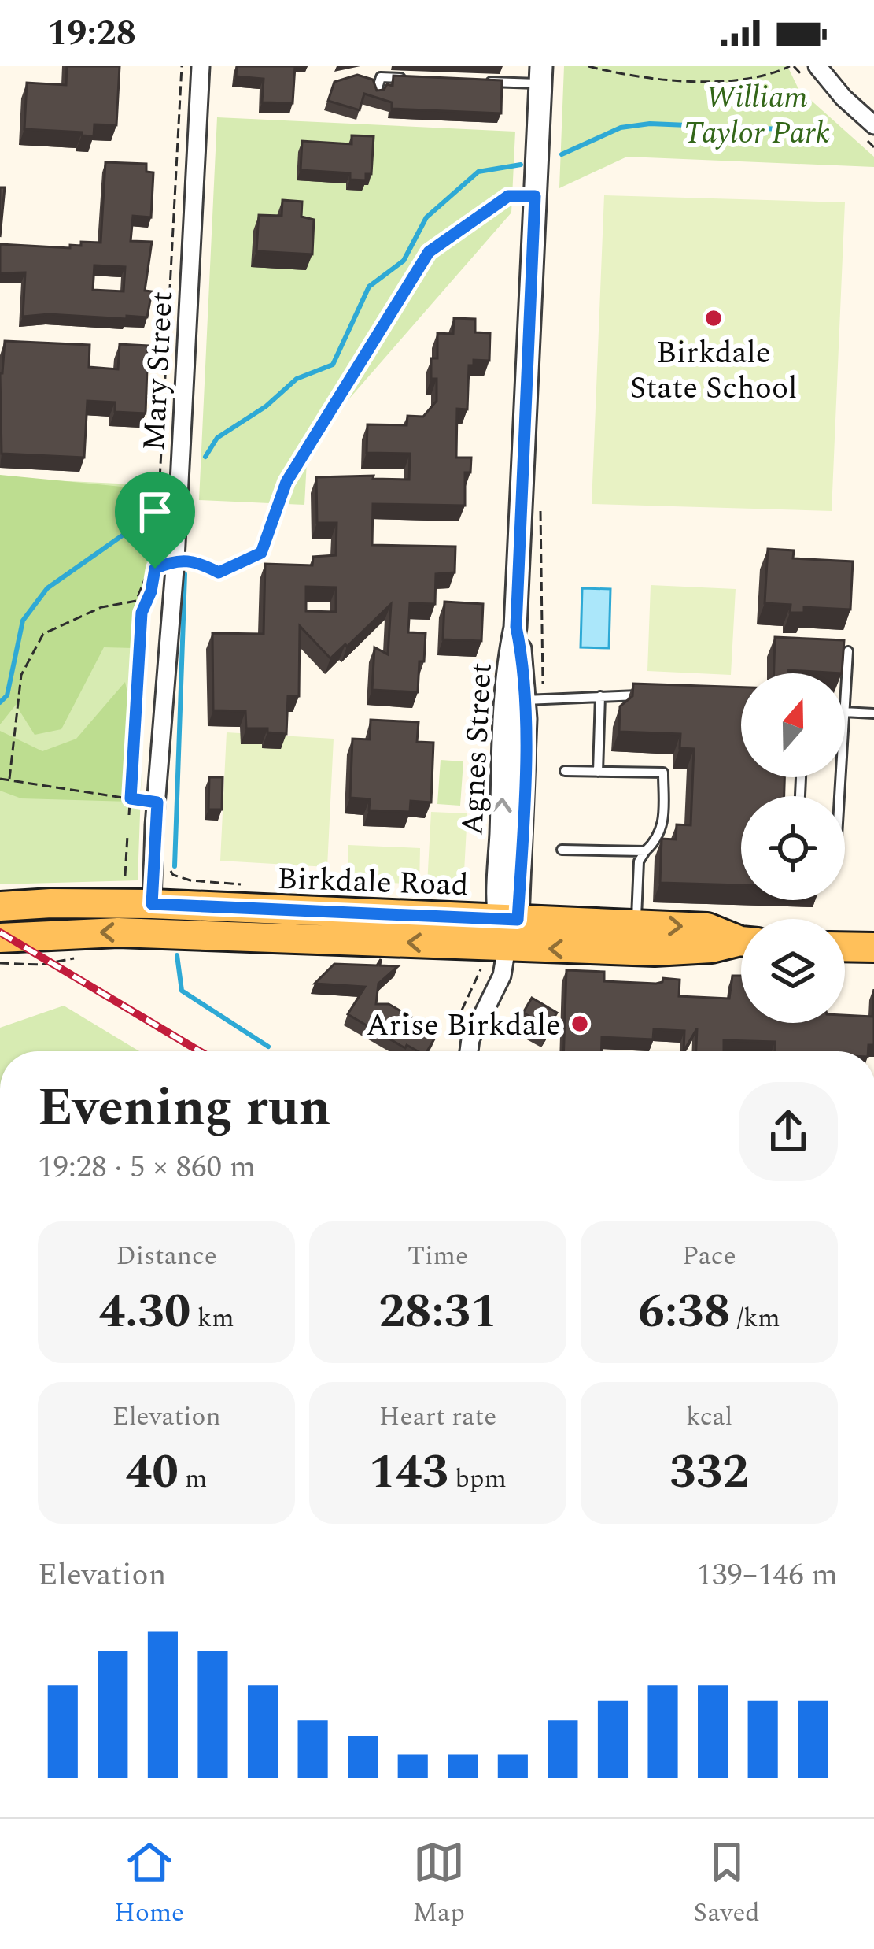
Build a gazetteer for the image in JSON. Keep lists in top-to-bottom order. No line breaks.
{"streets":{"main road":["Birkdale Road"],"street":["Mary Street","Agnes Street"]},"crossings":[["Mary Street","Birkdale Road"],["Agnes Street","Birkdale Road"]],"parks":["William Taylor Park"],"places":["Birkdale State School","Arise Birkdale"],"north":"top","page":{"status":"19:28","heading":["Evening run","19:28 · 5 × 860 m"],"stats":[["Distance","4.30 km"],["Time","28:31"],["Pace","6:38 /km"],["Elevation","40 m"],["Heart rate","143 bpm"],["kcal","332"]],"chart":["Elevation","139–146 m"],"tabs":["Home","Map","Saved"]}}
